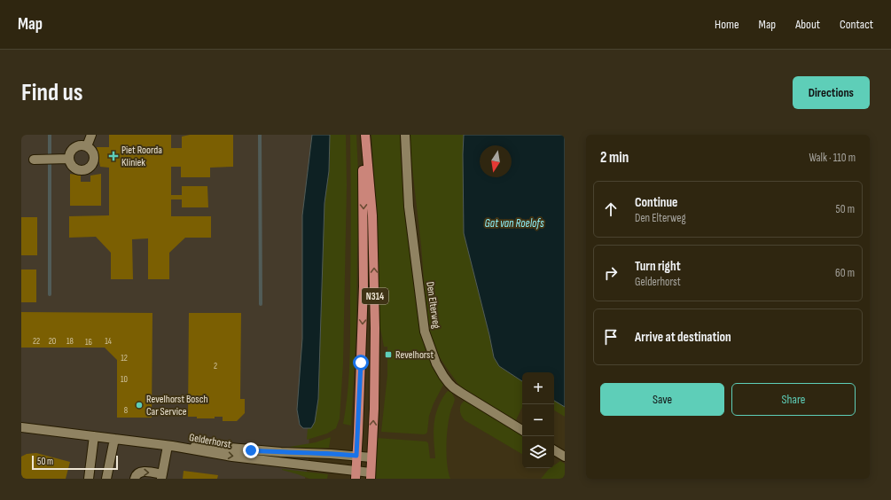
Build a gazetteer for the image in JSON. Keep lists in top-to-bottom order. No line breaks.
{"streets":{"main road":["N314"],"street":["Den Elterweg","Gelderhorst"]},"crossings":[["N314","Gelderhorst"]],"water":["Gat van Roelofs"],"places":{"health":["Piet Roorda Kliniek"],"transit":["Revelhorst"],"other":["Revelhorst Bosch Car Service"]},"house_numbers":["22","20","18","14","16","12","2","10","8"],"scale_bar":"50 m","north":"bottom","page":{"header":"Map","nav":["Home","Map","About","Contact"],"buttons":["Directions",["Save","Share"]],"title":"Find us","heading":["2 min","Walk · 110 m"],"list":[["Continue","Den Elterweg","50 m"],["Turn right","Gelderhorst","60 m"],"Arrive at destination"],"map_buttons":["+","−"],"scale":"50 m"}}
